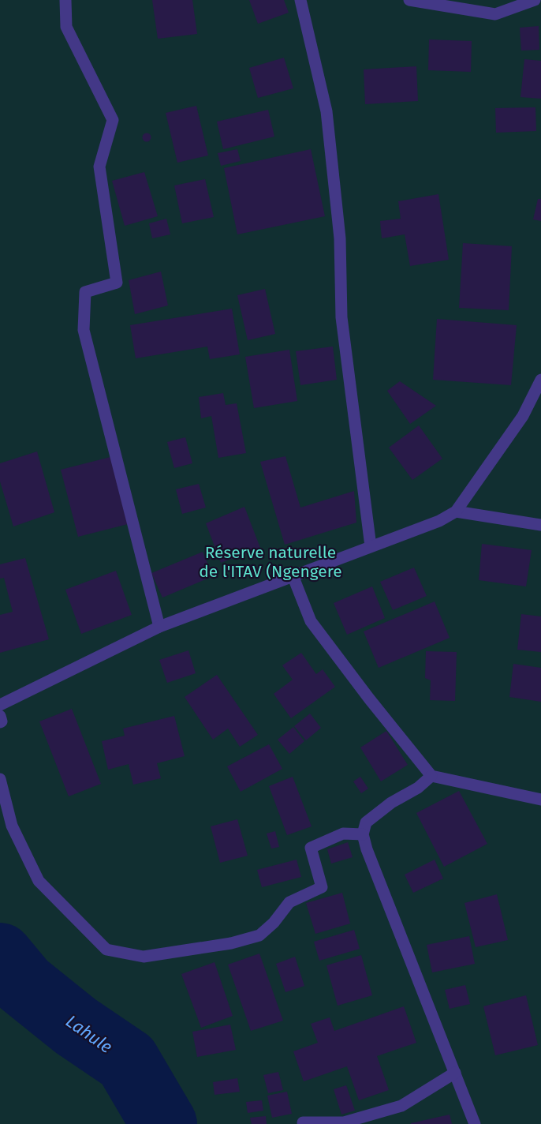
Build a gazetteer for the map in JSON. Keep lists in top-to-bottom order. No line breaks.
{"water":["Lahule"],"parks":["Réserve naturelle de l'ITAV (Ngengere"]}
